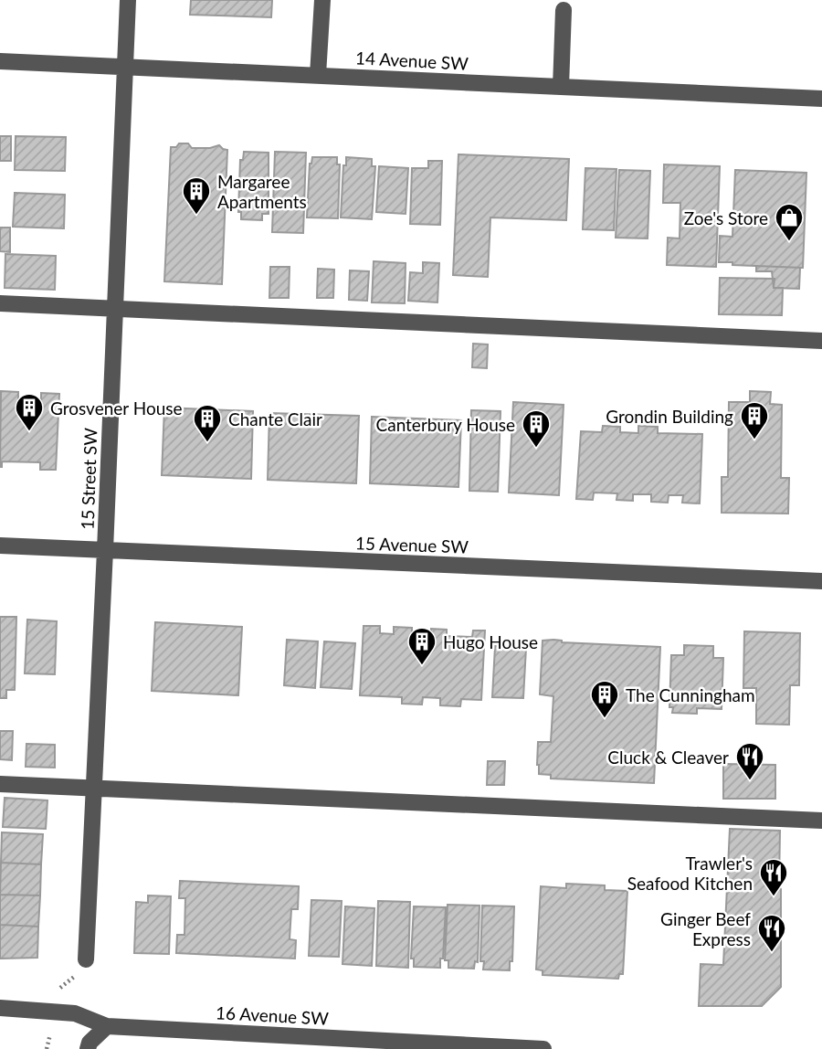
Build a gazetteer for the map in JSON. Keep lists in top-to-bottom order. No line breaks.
{"streets":{"street":["14 Avenue SW","15 Street SW","15 Avenue SW","16 Avenue SW"]},"crossings":[["14 Avenue SW","15 Street SW"],["15 Street SW","15 Avenue SW"]],"places":{"building":["Margaree Apartments","Grosvener House","Grondin Building","Chante Clair","Canterbury House","Hugo House","The Cunningham"],"shop":["Zoe's Store"],"restaurant":["Cluck & Cleaver","Trawler's Seafood Kitchen","Ginger Beef Express"]}}
